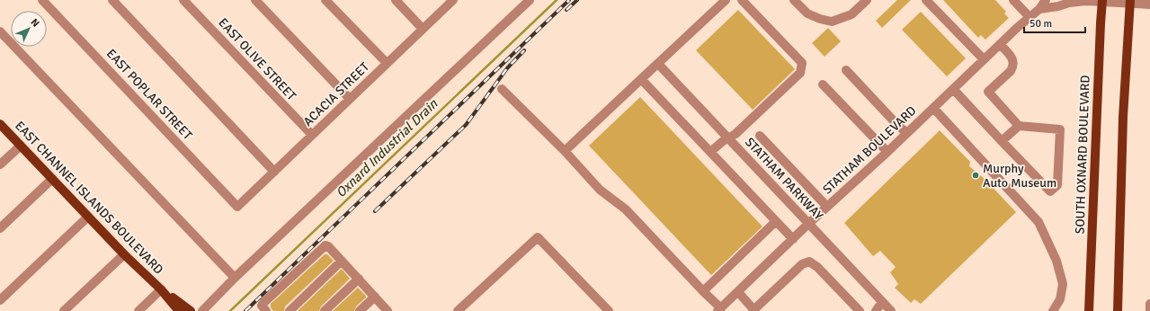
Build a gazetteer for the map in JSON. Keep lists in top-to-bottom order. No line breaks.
{"streets":{"main road":["SOUTH OXNARD BOULEVARD","EAST CHANNEL ISLANDS BOULEVARD"],"street":["EAST OLIVE STREET","EAST POPLAR STREET","ACACIA STREET","STATHAM BOULEVARD","STATHAM PARKWAY"]},"crossings":[["EAST OLIVE STREET","ACACIA STREET"],["EAST POPLAR STREET","ACACIA STREET"],["STATHAM BOULEVARD","STATHAM PARKWAY"]],"water":["Oxnard Industrial Drain"],"places":["Murphy Auto Museum"],"scale_bar":"50 m","north":"top right"}
